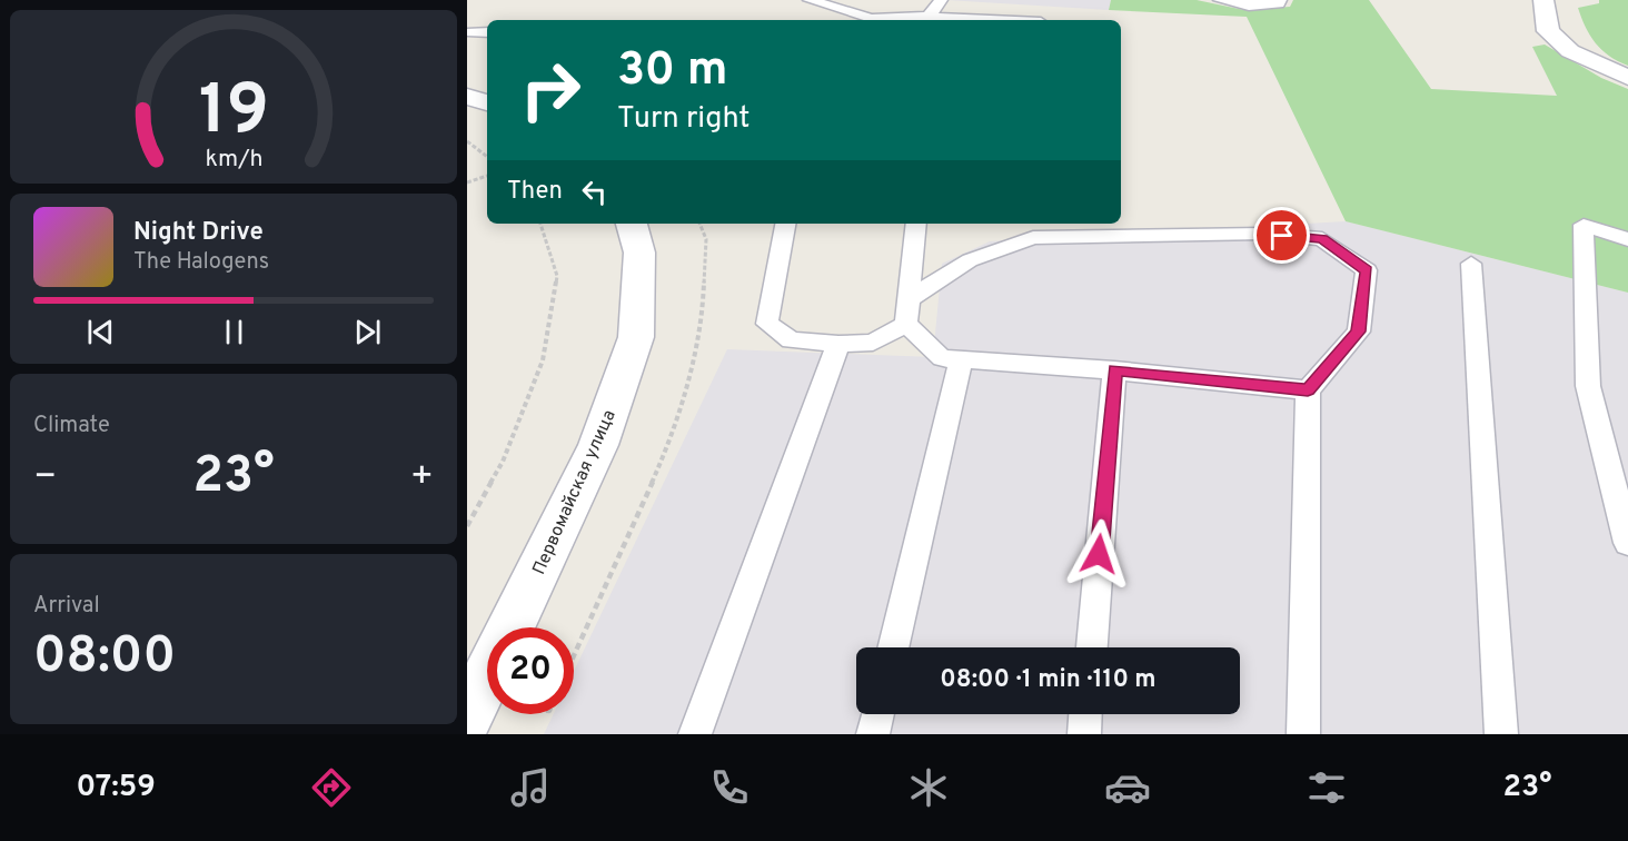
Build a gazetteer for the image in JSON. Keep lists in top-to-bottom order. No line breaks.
{"streets":{"street":["Первомайская улица"]},"page":{"turn":["30 m","Turn right"],"then":"Then","song":["Night Drive","The Halogens"],"tile":["Climate",["Arrival","08:00"]],"heat":["−","23°","+"],"limit":"20","trip":"08:00 · 1 min · 110 m","tabs":["07:59","23°"],"gauge":["19","km/h"]}}
